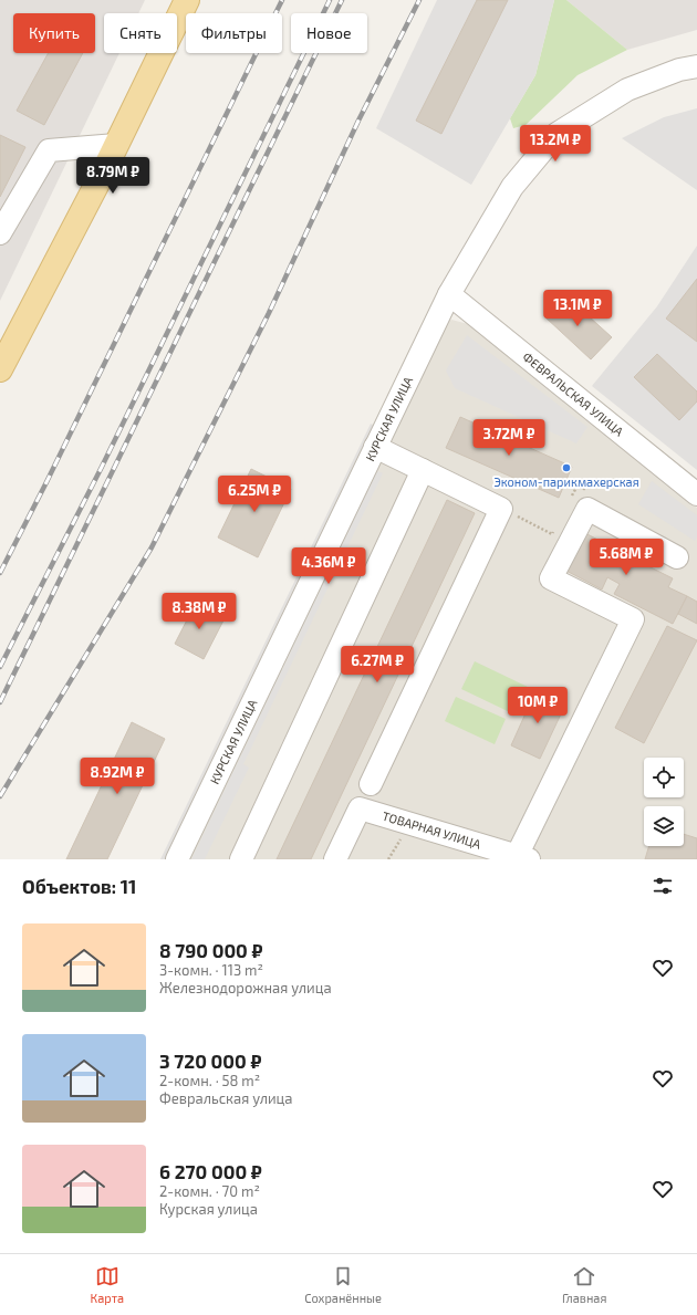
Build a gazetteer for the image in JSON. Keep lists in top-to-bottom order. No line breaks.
{"streets":{"street":["ФЕВРАЛЬСКАЯ УЛИЦА","КУРСКАЯ УЛИЦА","ТОВАРНАЯ УЛИЦА"]},"crossings":[["ФЕВРАЛЬСКАЯ УЛИЦА","КУРСКАЯ УЛИЦА"]],"places":["Эконом-парикмахерская"],"page":{"chip":["Купить","Снять","Фильтры","Новое"],"price":["13.2M ₽","8.79M ₽","13.1M ₽","3.72M ₽","6.25M ₽","5.68M ₽","4.36M ₽","8.38M ₽","6.27M ₽","10M ₽","8.92M ₽"],"heading":"Объектов: 11","list":[{"name":"8 790 000 ₽","note":"3-комн. · 113 m² · Железнодорожная улица"},{"name":"3 720 000 ₽","note":"2-комн. · 58 m² · Февральская улица"},{"name":"6 270 000 ₽","note":"2-комн. · 70 m² · Курская улица"}],"tabs":["Карта","Сохранённые","Главная"]}}
